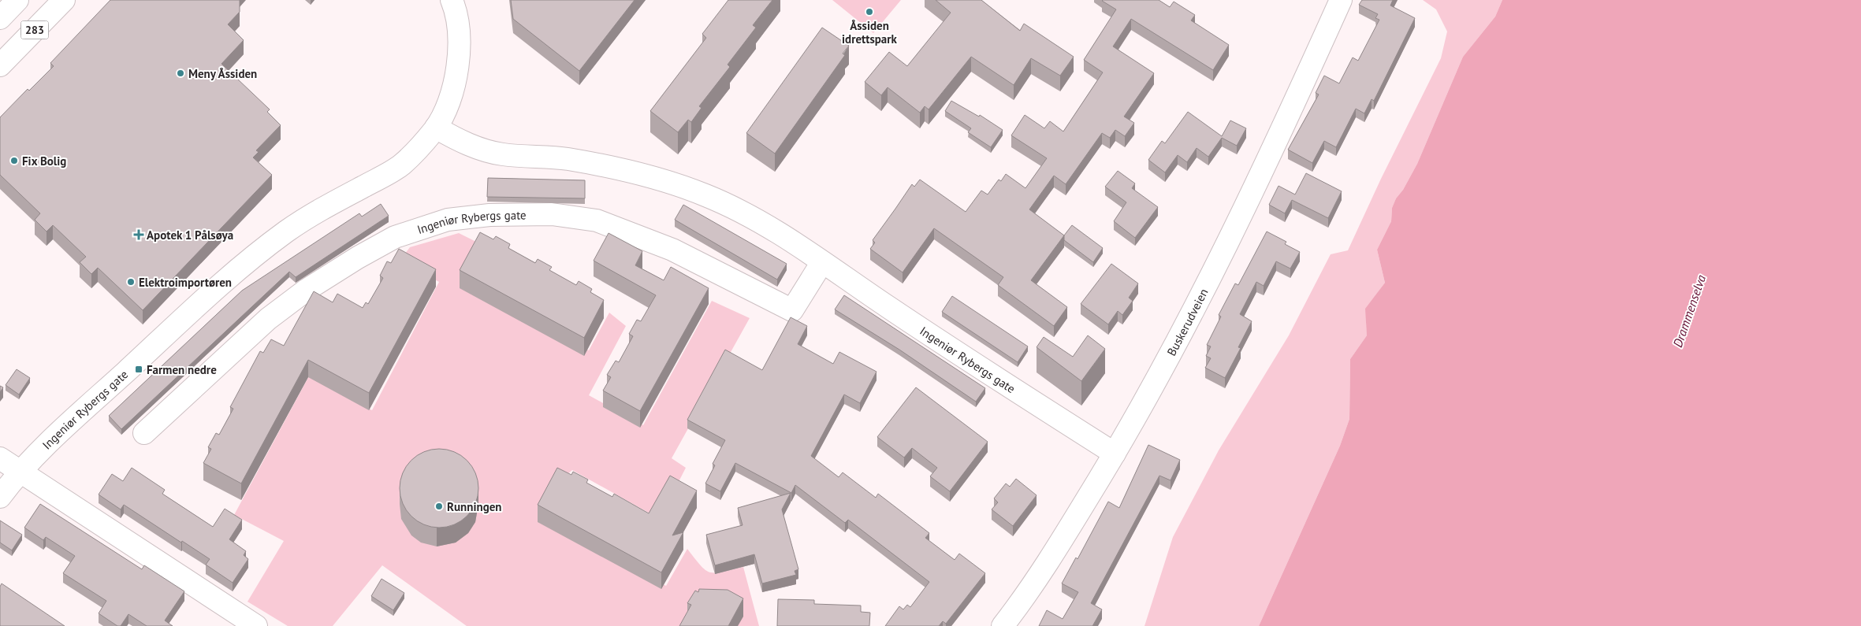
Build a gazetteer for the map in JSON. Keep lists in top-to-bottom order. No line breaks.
{"streets":{"street":["283","Ingeniør Rybergs gate","Buskerudveien"]},"crossings":[["Ingeniør Rybergs gate","Buskerudveien"]],"water":["Drammenselva"],"places":{"other":["Åssiden idrettspark","Meny Åssiden","Fix Bolig","Elektroimportøren","Runningen"],"health":["Apotek 1 Pålsøya"],"transit":["Farmen nedre"]}}
